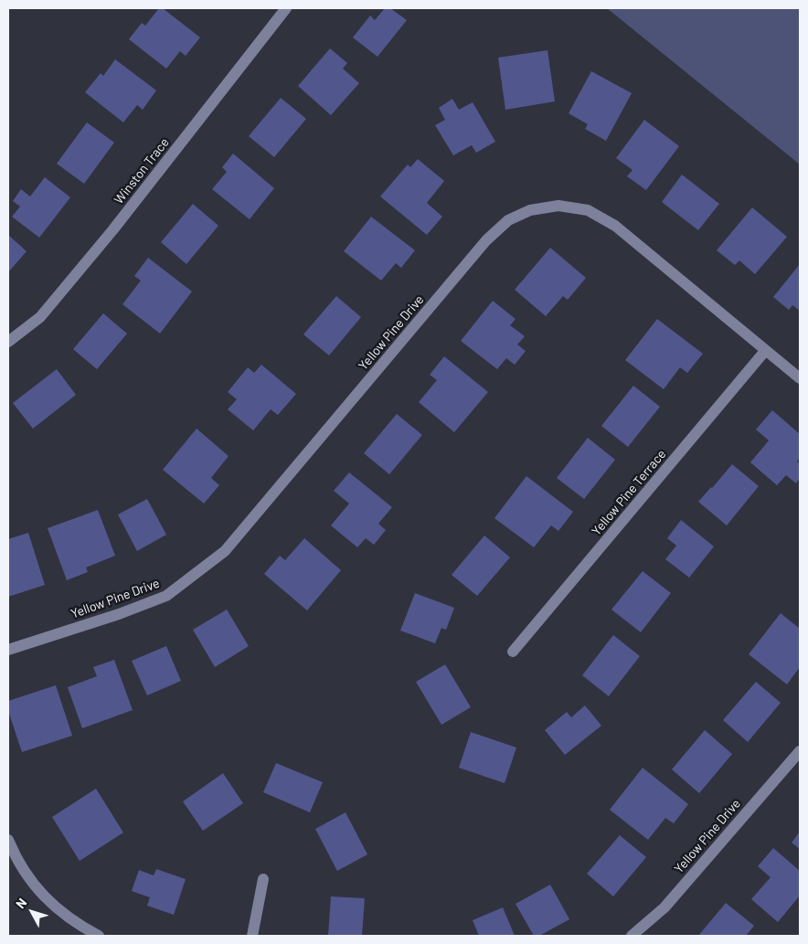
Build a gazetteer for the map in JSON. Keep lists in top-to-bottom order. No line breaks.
{"streets":{"street":["Winston Trace","Yellow Pine Drive","Yellow Pine Terrace"]},"crossings":[["Yellow Pine Drive","Yellow Pine Terrace"]],"north":"top left"}
